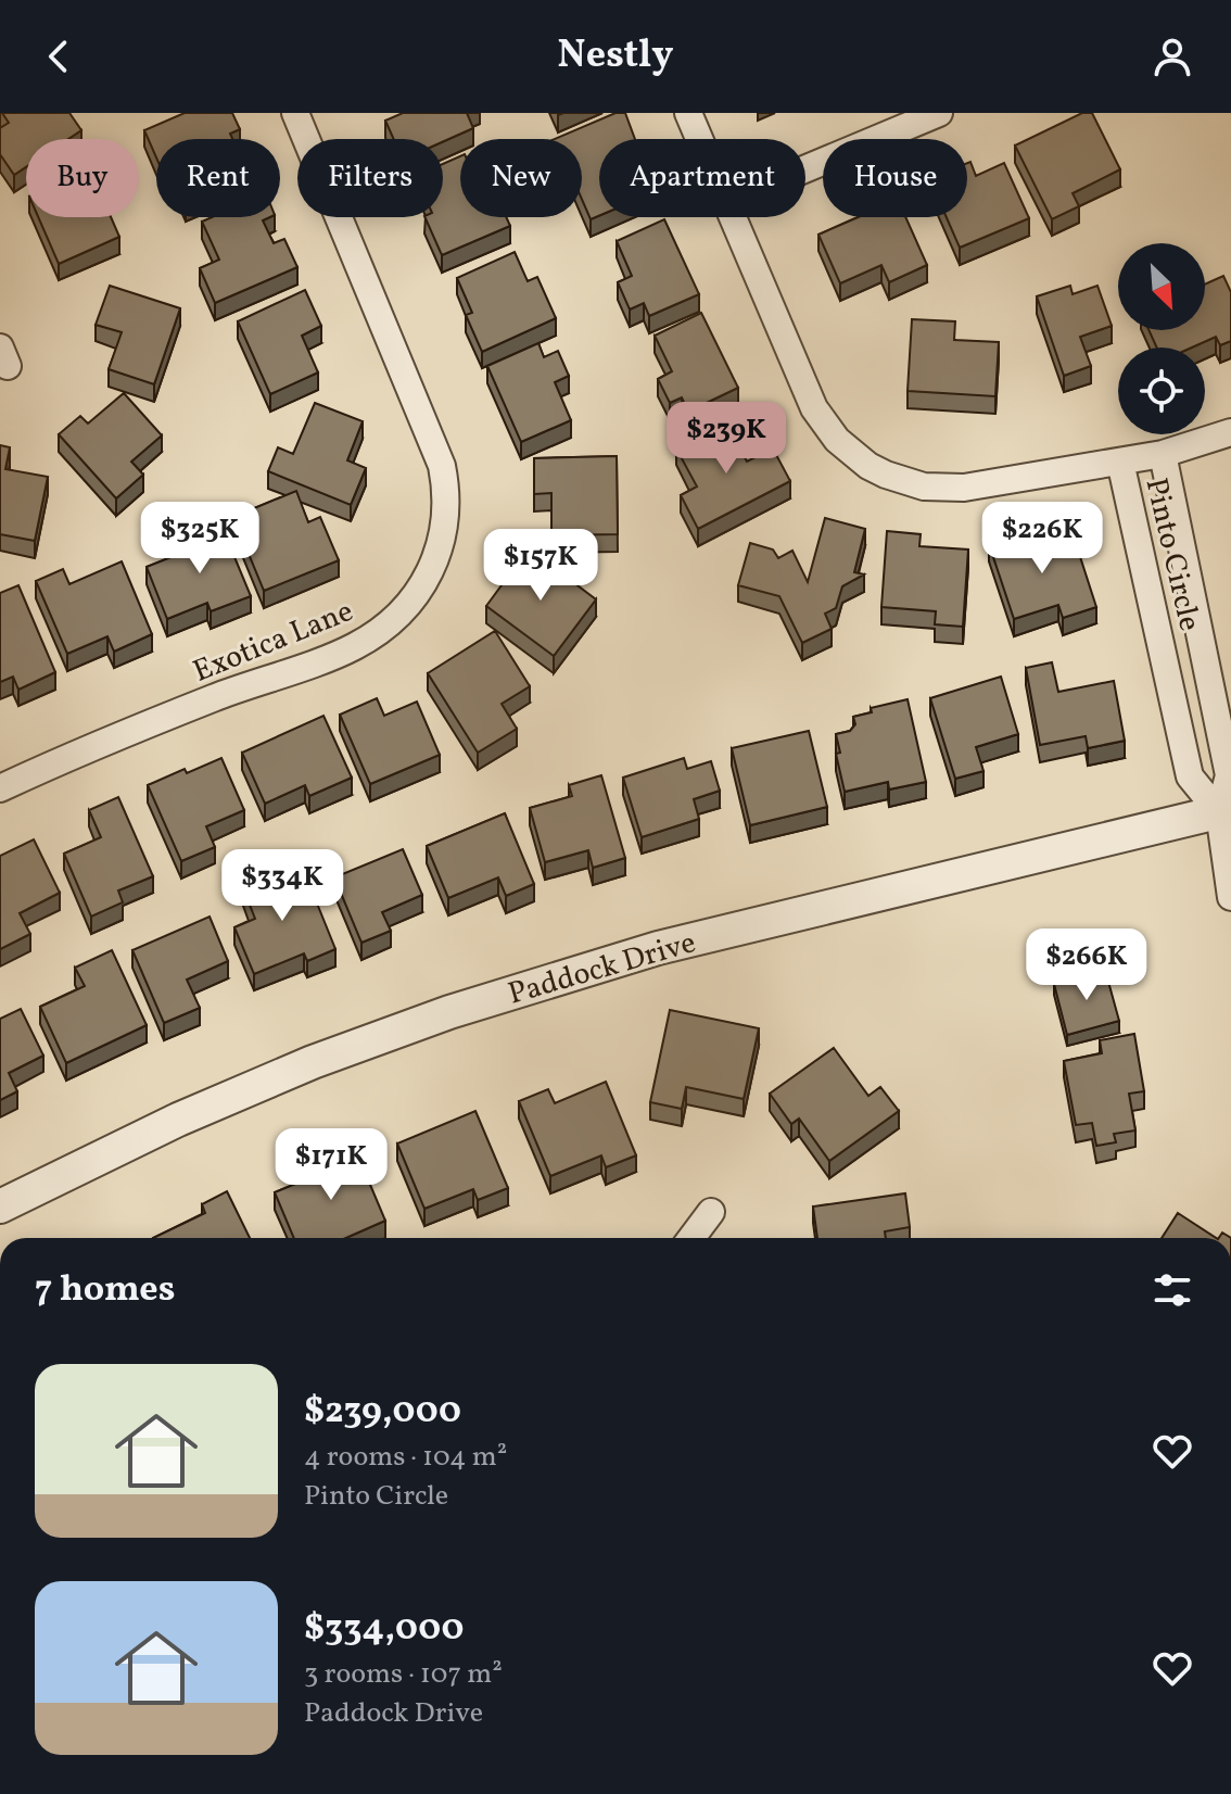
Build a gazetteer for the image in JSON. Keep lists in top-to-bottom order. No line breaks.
{"streets":{"street":["Pinto Circle","Exotica Lane","Paddock Drive"]},"crossings":[["Pinto Circle","Paddock Drive"]],"north":"bottom right","page":{"header":"Nestly","chip":["Buy","Rent","Filters","New","Apartment","House"],"price":["$239K","$325K","$226K","$157K","$334K","$266K","$171K"],"heading":"7 homes","list":[{"name":"$239,000","note":"4 rooms · 104 m² · Pinto Circle"},{"name":"$334,000","note":"3 rooms · 107 m² · Paddock Drive"}]}}
